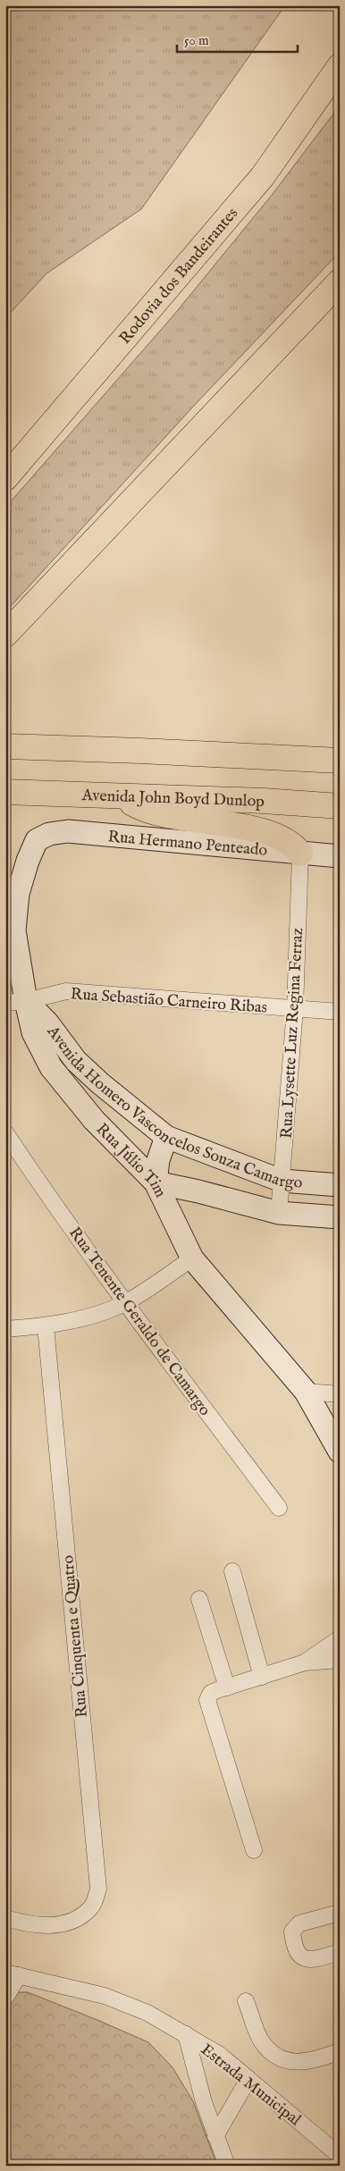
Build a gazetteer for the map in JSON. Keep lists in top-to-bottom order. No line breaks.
{"streets":{"main road":["Rodovia dos Bandeirantes","Avenida John Boyd Dunlop","Rua Hermano Penteado","Avenida Homero Vasconcelos Souza Camargo","Rua Júlio Tim"],"street":["Rua Sebastião Carneiro Ribas","Rua Lysette Luz Regina Ferraz","Rua Tenente Geraldo de Camargo","Rua Cinquenta e Quatro","Estrada Municipal"]},"crossings":[["Rua Hermano Penteado","Rua Lysette Luz Regina Ferraz"],["Rua Hermano Penteado","Rua Júlio Tim"],["Rua Sebastião Carneiro Ribas","Rua Lysette Luz Regina Ferraz"],["Rua Sebastião Carneiro Ribas","Avenida Homero Vasconcelos Souza Camargo"],["Rua Sebastião Carneiro Ribas","Rua Júlio Tim"],["Rua Lysette Luz Regina Ferraz","Avenida Homero Vasconcelos Souza Camargo"],["Avenida Homero Vasconcelos Souza Camargo","Rua Júlio Tim"]],"scale_bar":"50 m"}
